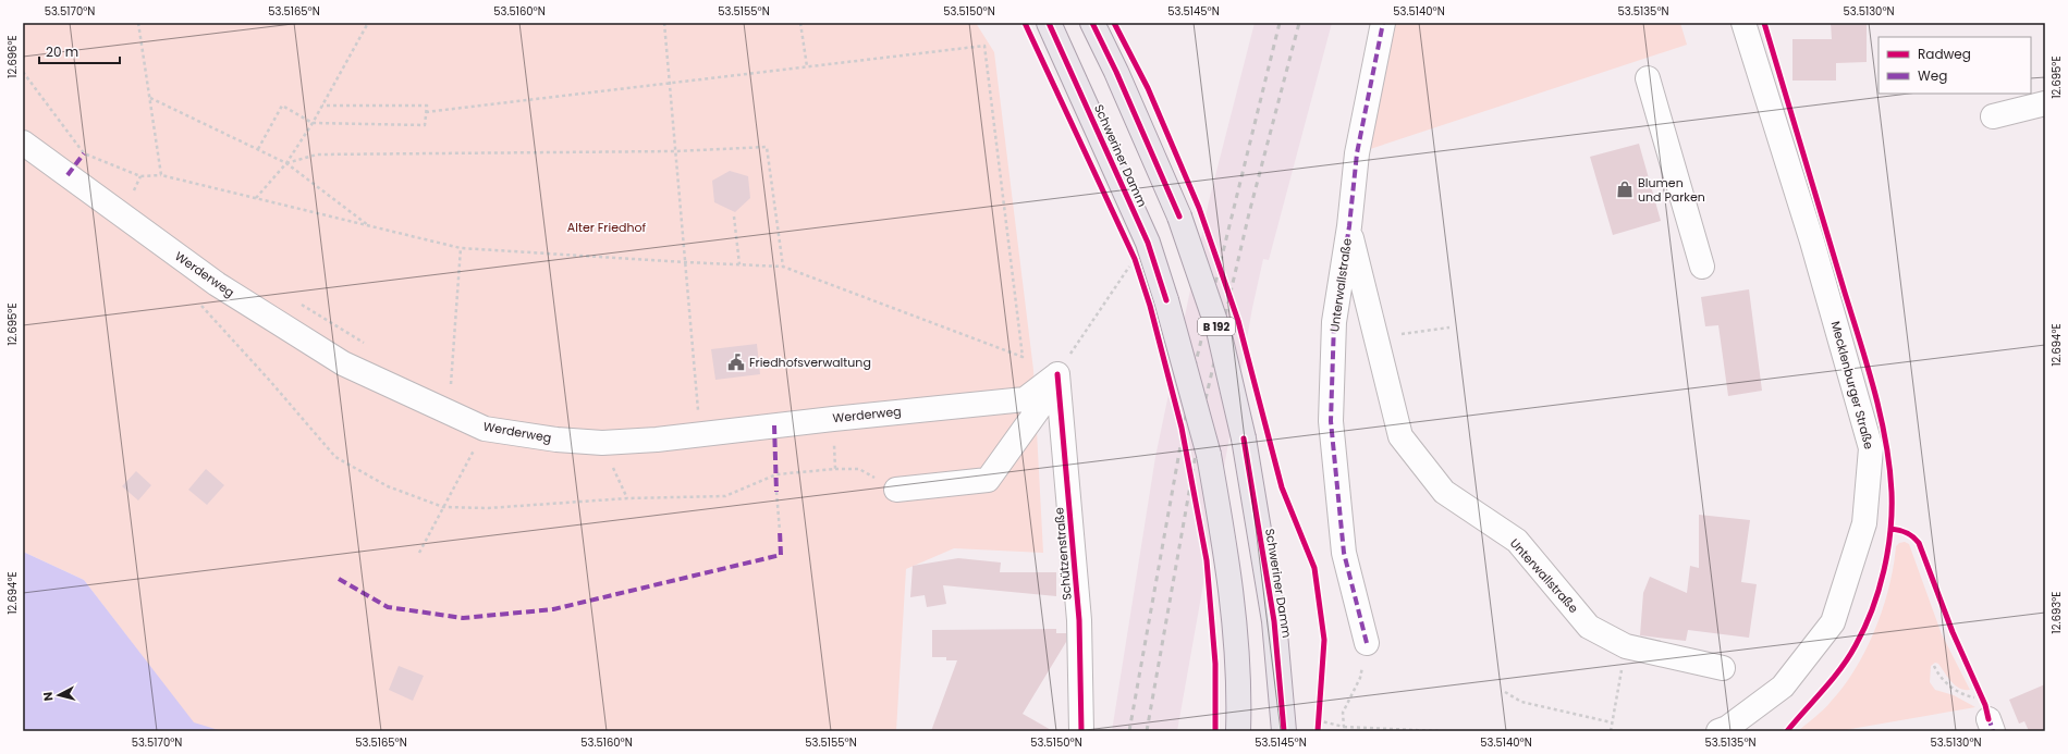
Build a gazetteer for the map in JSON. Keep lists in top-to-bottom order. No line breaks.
{"streets":{"main road":["Schweriner Damm","B 192"],"street":["Werderweg","Unterwallstraße","Mecklenburger Straße","Schützenstraße"]},"crossings":[["Werderweg","Schützenstraße"]],"parks":["Alter Friedhof"],"places":{"shop":["Blumen und Parken"],"public building":["Friedhofsverwaltung"]},"legend":["Radweg","Weg"],"scale_bar":"20 m","north":"left","coordinates":["53.5170°N","53.5165°N","53.5160°N","53.5155°N","53.5150°N","53.5145°N","53.5140°N","53.5135°N","53.5130°N","12.696°E","12.695°E","12.694°E","12.693°E"]}
